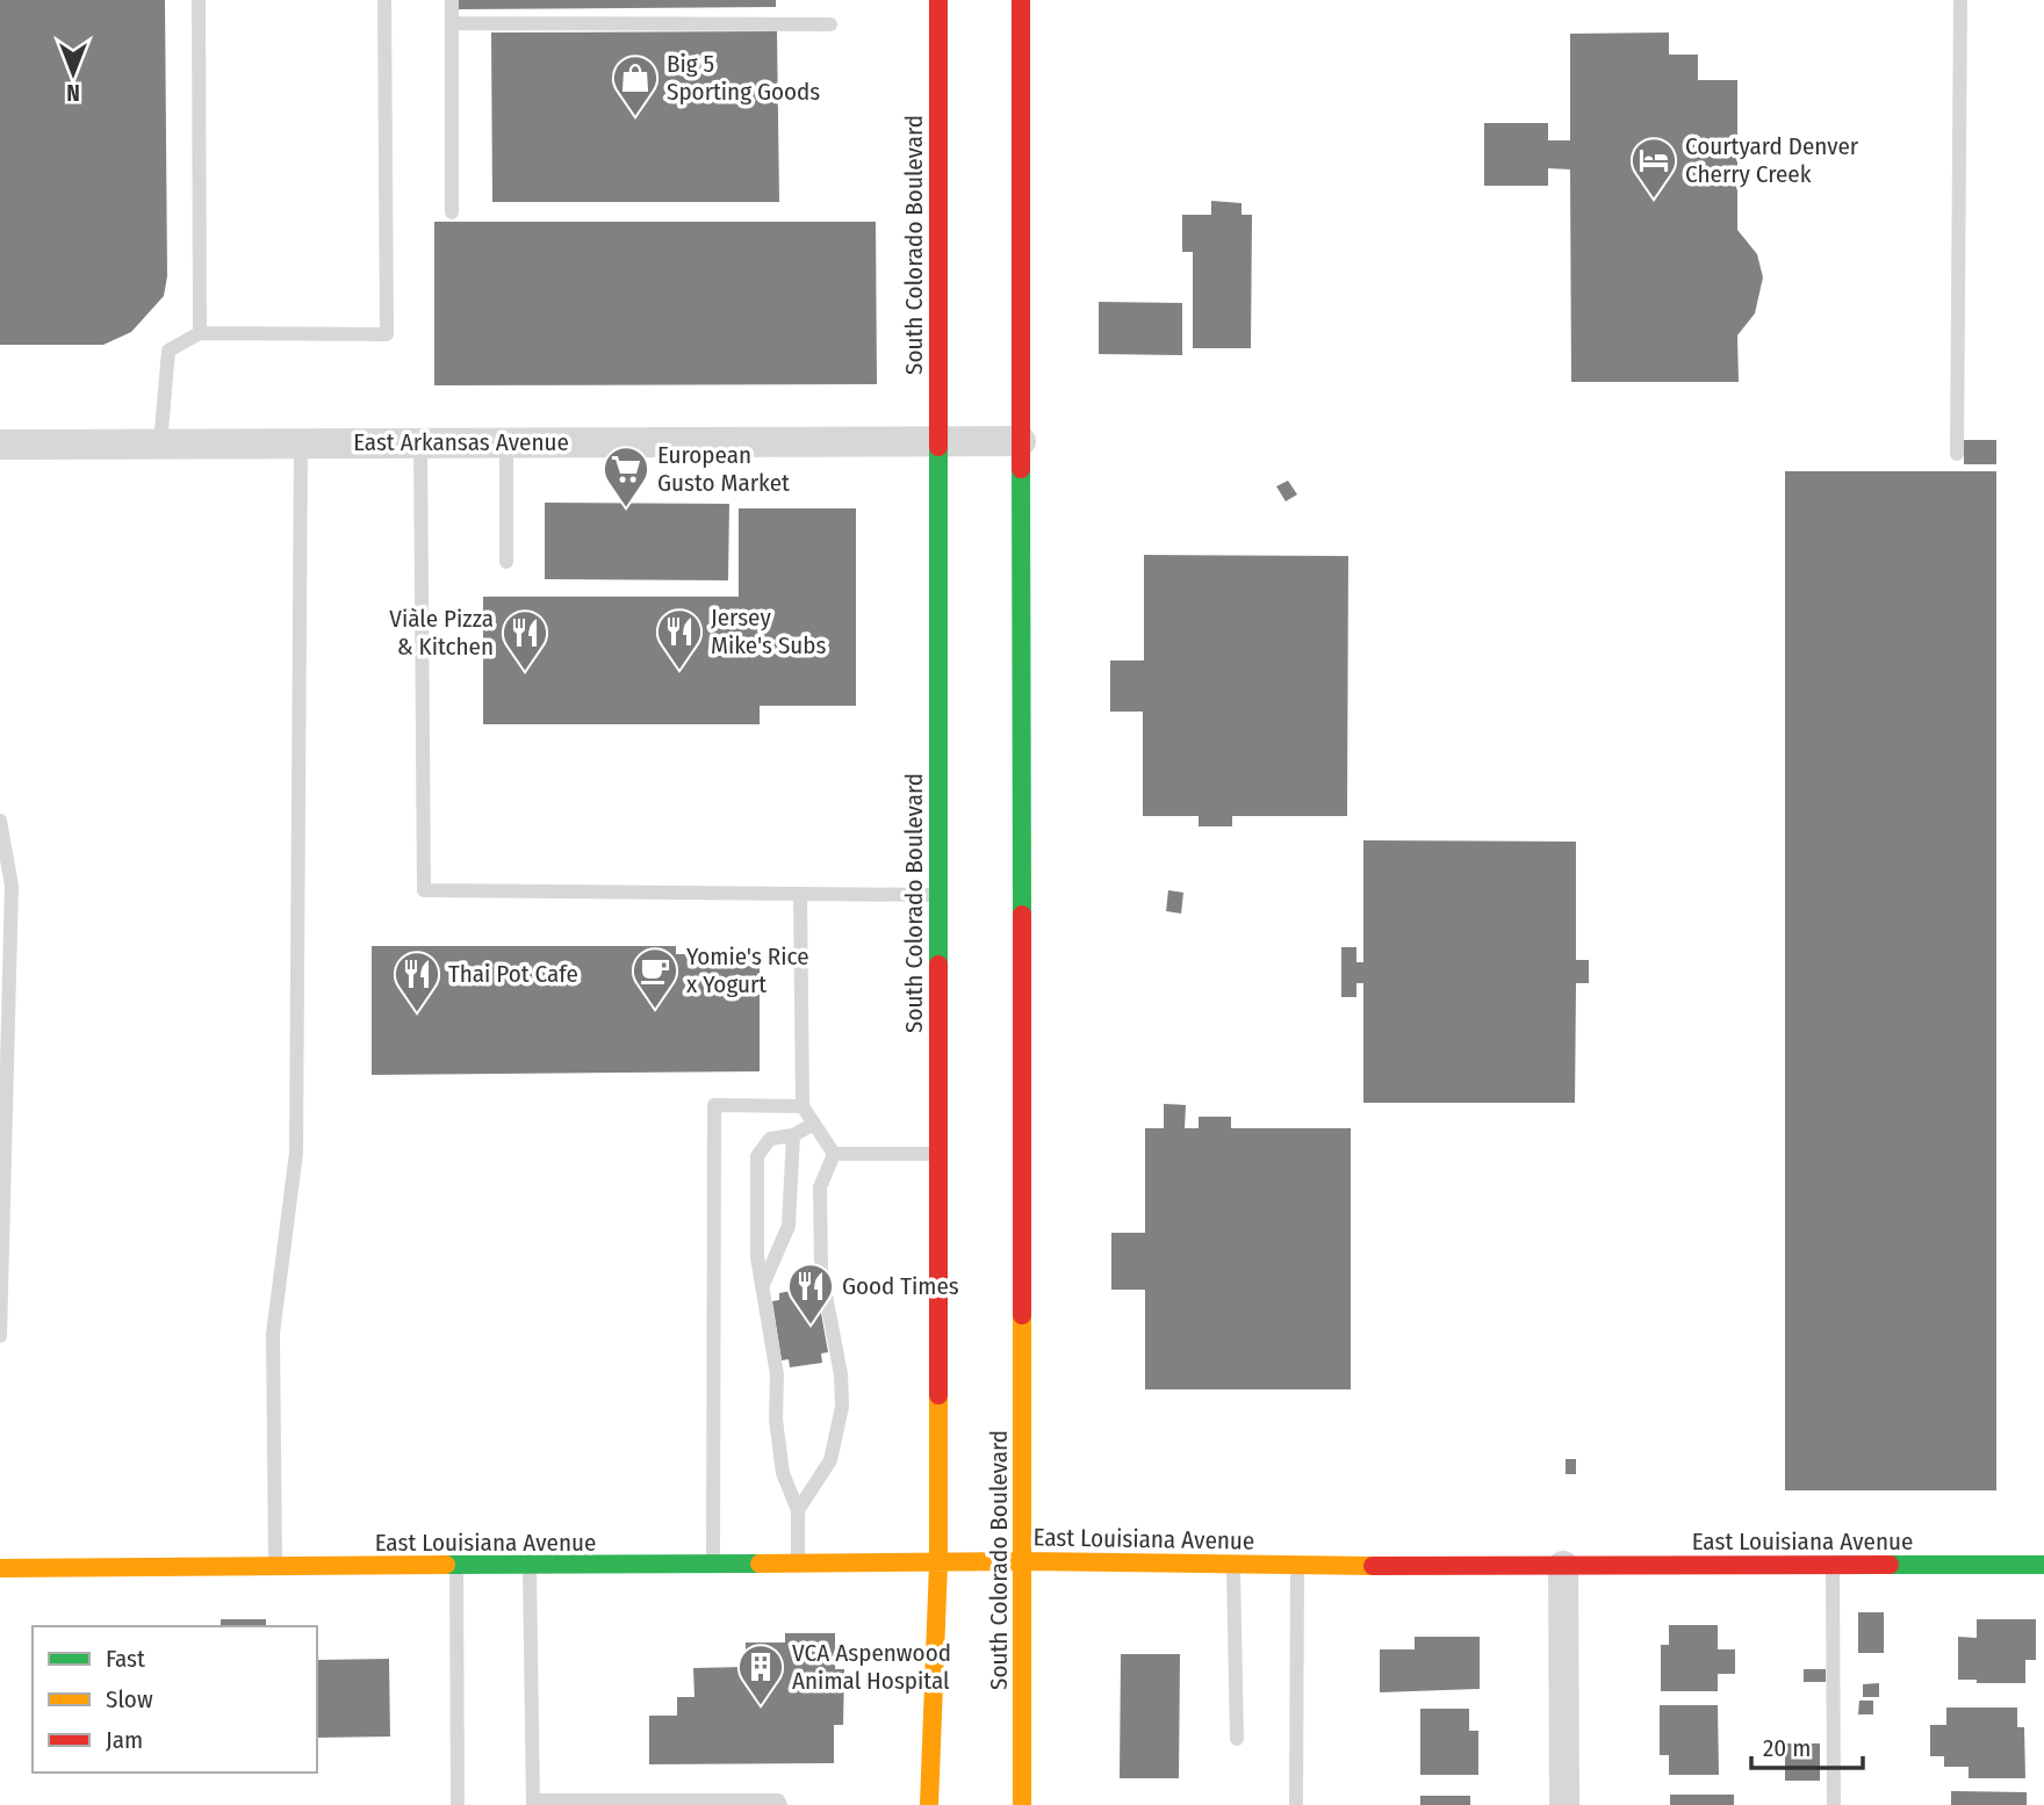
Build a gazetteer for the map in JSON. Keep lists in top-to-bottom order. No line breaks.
{"streets":{"main road":["South Colorado Boulevard","East Louisiana Avenue"],"street":["East Arkansas Avenue"]},"crossings":[["South Colorado Boulevard","East Arkansas Avenue"],["South Colorado Boulevard","East Louisiana Avenue"]],"places":{"shop":["Big 5 Sporting Goods"],"hotel":["Courtyard Denver Cherry Creek"],"supermarket":["European Gusto Market"],"restaurant":["Jersey Mike's Subs","Viàle Pizza & Kitchen","Thai Pot Cafe","Good Times"],"cafe":["Yomie's Rice x Yogurt"],"building":["VCA Aspenwood Animal Hospital"]},"legend":["Fast","Slow","Jam"],"scale_bar":"20 m","north":"bottom"}
